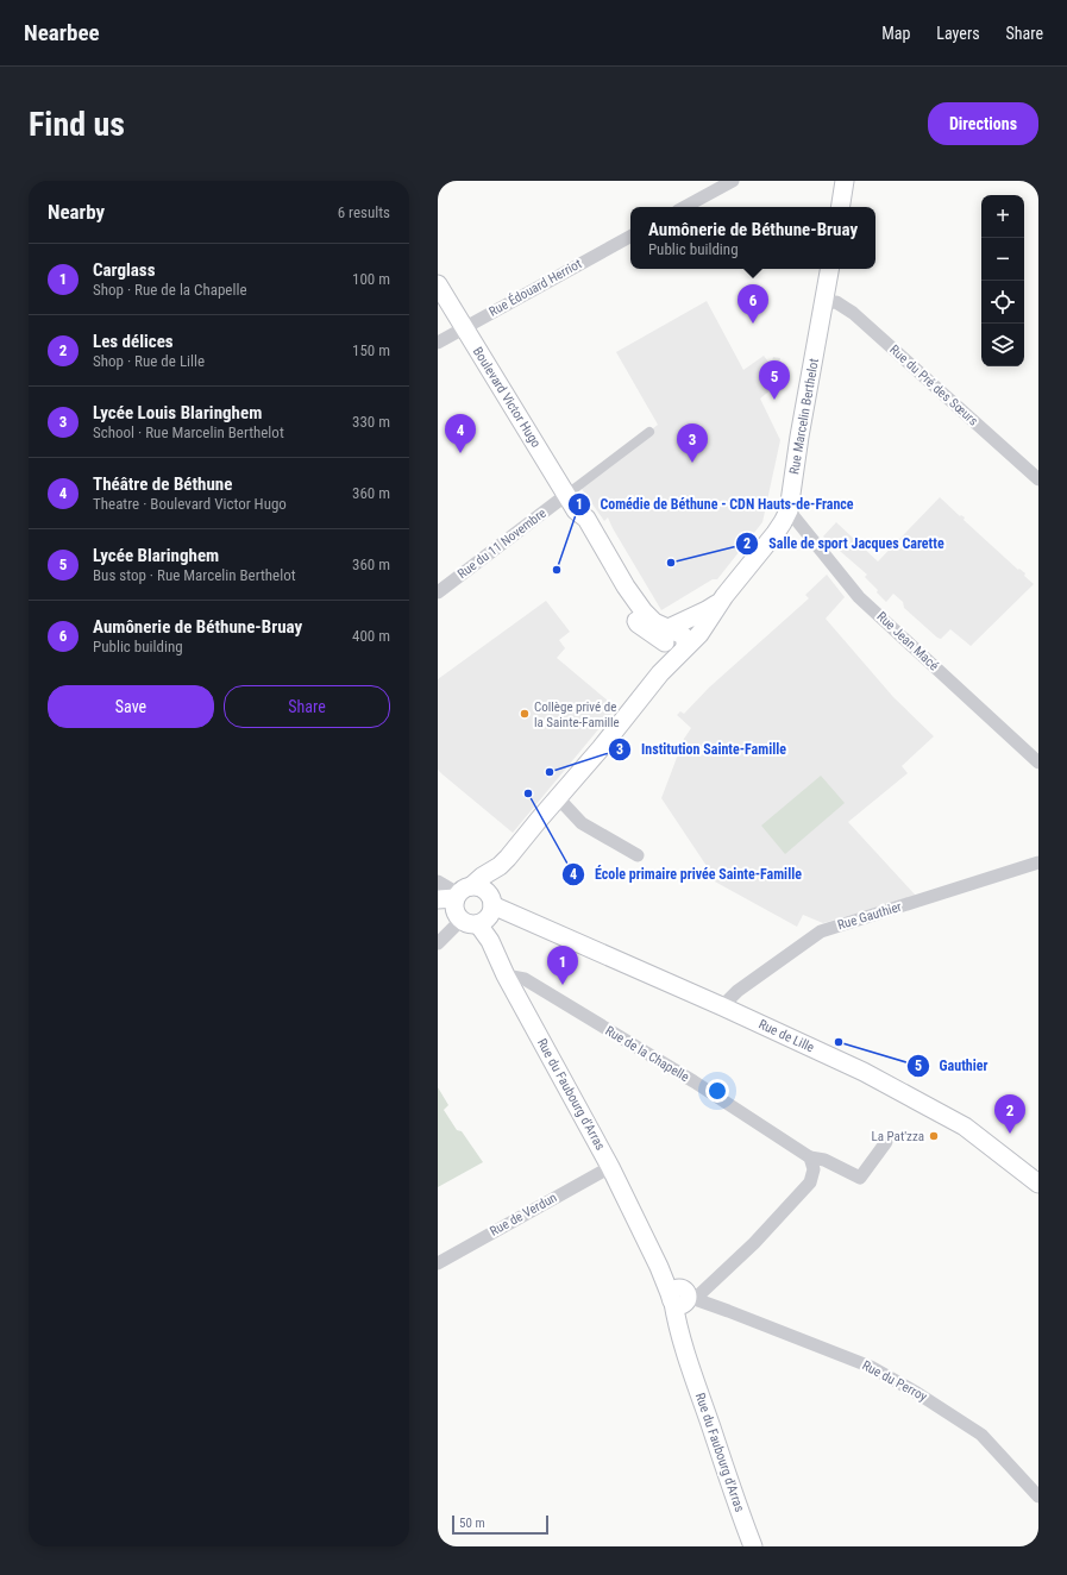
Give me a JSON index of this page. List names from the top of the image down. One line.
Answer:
{"streets":{"main road":["Boulevard Victor Hugo","Rue Marcelin Berthelot","Rue de Lille","Rue du Faubourg d'Arras"],"street":["Rue Édouard Herriot","Rue du Pré des Sœurs","Rue du 11 Novembre","Rue Jean Macé","Rue Gauthier","Rue de la Chapelle","Rue de Verdun","Rue du Perroy"]},"crossings":[["Rue Édouard Herriot","Boulevard Victor Hugo"],["Rue du Pré des Sœurs","Rue Marcelin Berthelot"],["Boulevard Victor Hugo","Rue Marcelin Berthelot"],["Boulevard Victor Hugo","Rue du 11 Novembre"],["Rue Marcelin Berthelot","Rue Jean Macé"],["Rue Marcelin Berthelot","Rue de Lille"],["Rue Gauthier","Rue de Lille"],["Rue de Lille","Rue du Faubourg d'Arras"],["Rue de la Chapelle","Rue du Faubourg d'Arras"],["Rue du Faubourg d'Arras","Rue de Verdun"],["Rue du Faubourg d'Arras","Rue du Perroy"]],"places":["Salle de sport Jacques Carette","Comédie de Béthune - CDN Hauts-de-France","Collège privé de la Sainte-Famille","Institution Sainte-Famille","École primaire privée Sainte-Famille","Gauthier","La Pat'zza"],"scale_bar":"50 m","page":{"header":"Nearbee","nav":["Map","Layers","Share"],"buttons":["Directions",["Save","Share"]],"title":"Find us","heading":["Nearby","6 results"],"map_buttons":["+","−"],"popup":["Aumônerie de Béthune-Bruay","Public building"],"list":[{"mark":"1","name":"Carglass","note":"Shop · Rue de la Chapelle","value":"100 m"},{"mark":"2","name":"Les délices","note":"Shop · Rue de Lille","value":"150 m"},{"mark":"3","name":"Lycée Louis Blaringhem","note":"School · Rue Marcelin Berthelot","value":"330 m"},{"mark":"4","name":"Théâtre de Béthune","note":"Theatre · Boulevard Victor Hugo","value":"360 m"},{"mark":"5","name":"Lycée Blaringhem","note":"Bus stop · Rue Marcelin Berthelot","value":"360 m"},{"mark":"6","name":"Aumônerie de Béthune-Bruay","note":"Public building","value":"400 m"}],"pins":["6","5","4","3","1","2"],"scale":"50 m"}}
